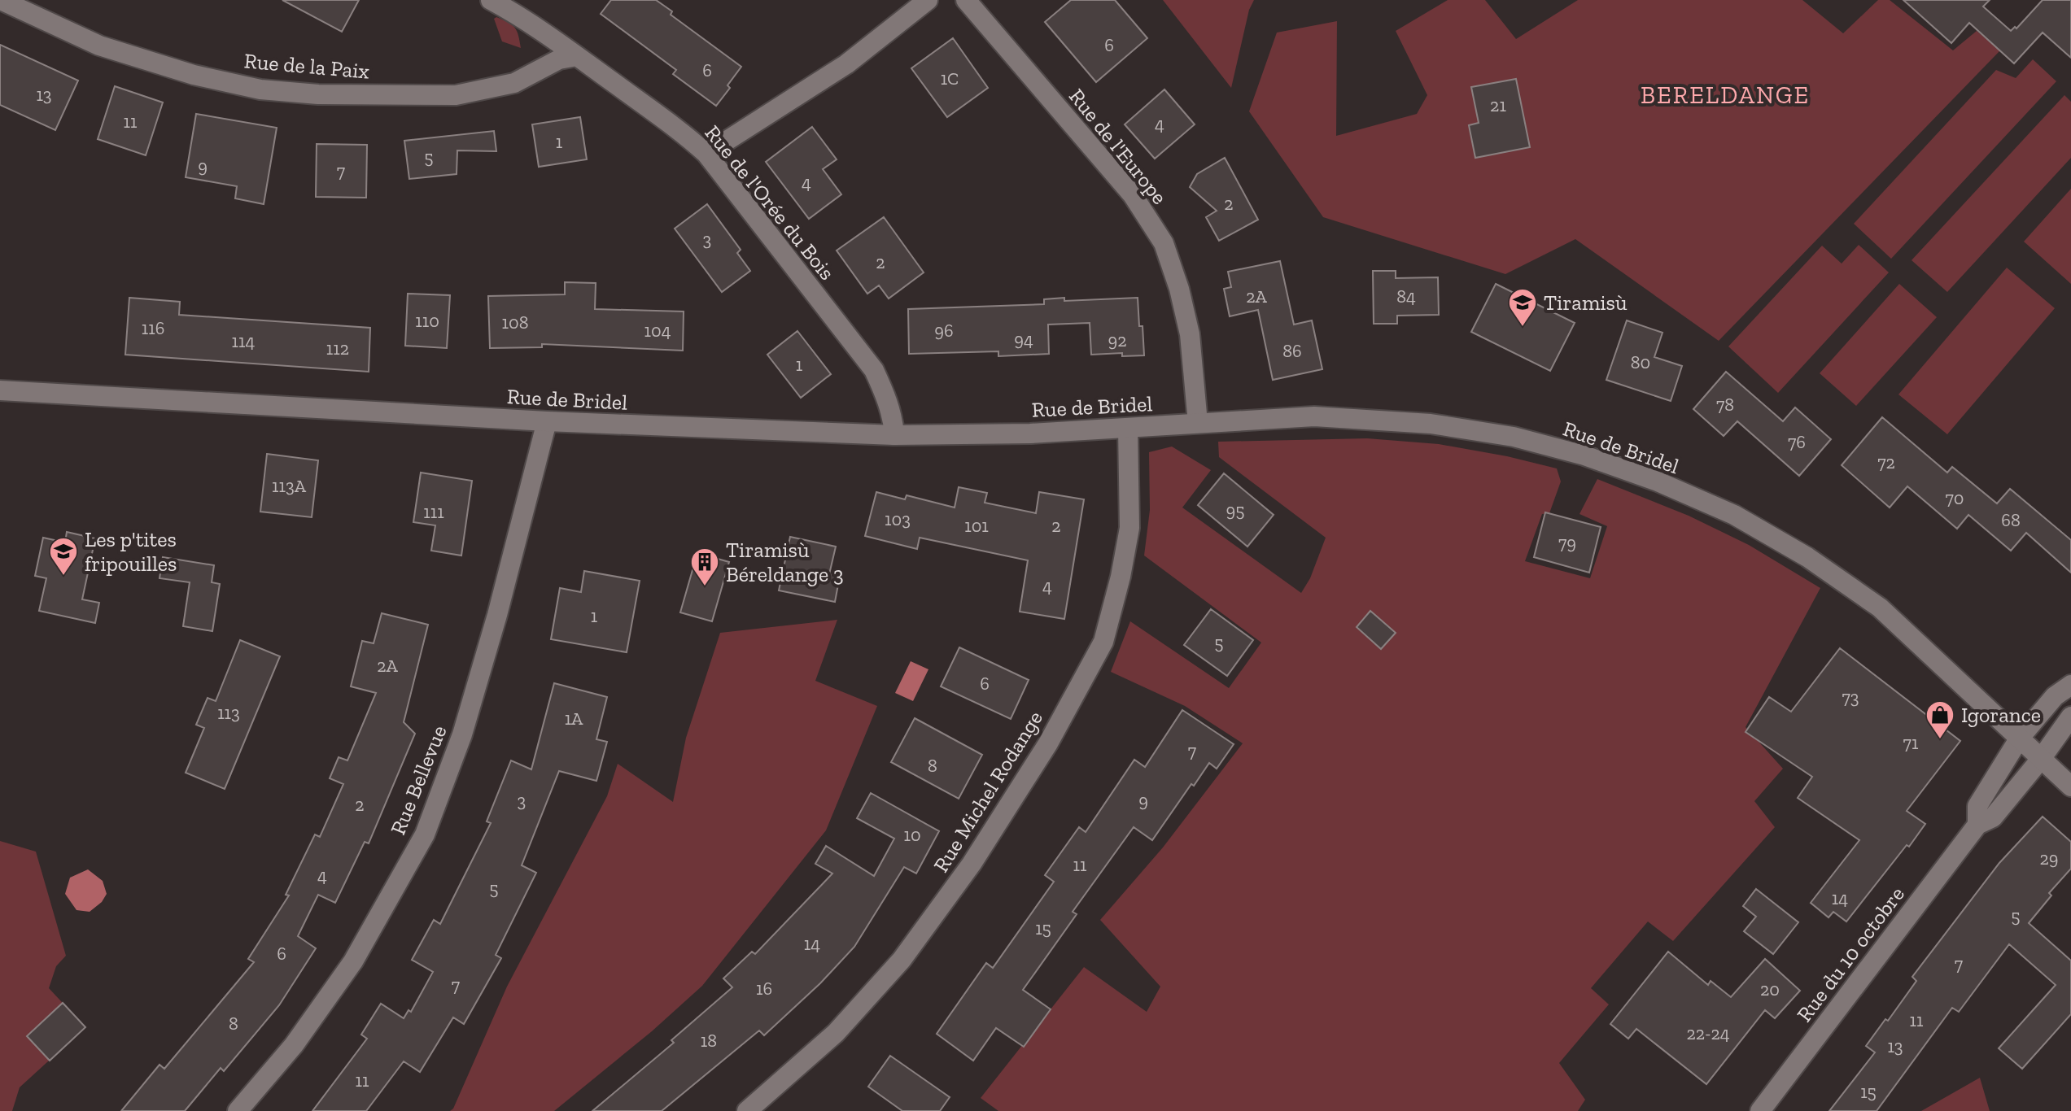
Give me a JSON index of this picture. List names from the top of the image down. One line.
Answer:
{"streets":{"street":["Rue de la Paix","Rue de l'Europe","Rue de l'Orée du Bois","Rue de Bridel","Rue Bellevue","Rue Michel Rodange","Rue du 10 octobre"]},"crossings":[["Rue de la Paix","Rue de l'Orée du Bois"],["Rue de l'Europe","Rue de Bridel"],["Rue de l'Orée du Bois","Rue de Bridel"],["Rue de Bridel","Rue Bellevue"],["Rue de Bridel","Rue Michel Rodange"],["Rue de Bridel","Rue du 10 octobre"]],"districts":["BERELDANGE"],"places":{"school or university":["Tiramisù","Les p'tites fripouilles"],"building":["Tiramisù Béreldange 3"],"shop":["Igorance"]},"house_numbers":["6","6","1C","13","21","11","4","1","5","9","7","4","2","3","2","2A","84","110","108","116","104","96","94","92","114","112","86","80","1","78","76","72","113A","70","95","111","103","68","101","2","79","4","1","5","2A","6","73","113","1A","71","7","8","3","9","2","10","29","11","4","5","14","5","15","14","6","7","7","16","20","11","8","22-24","18","13","11","15"]}
